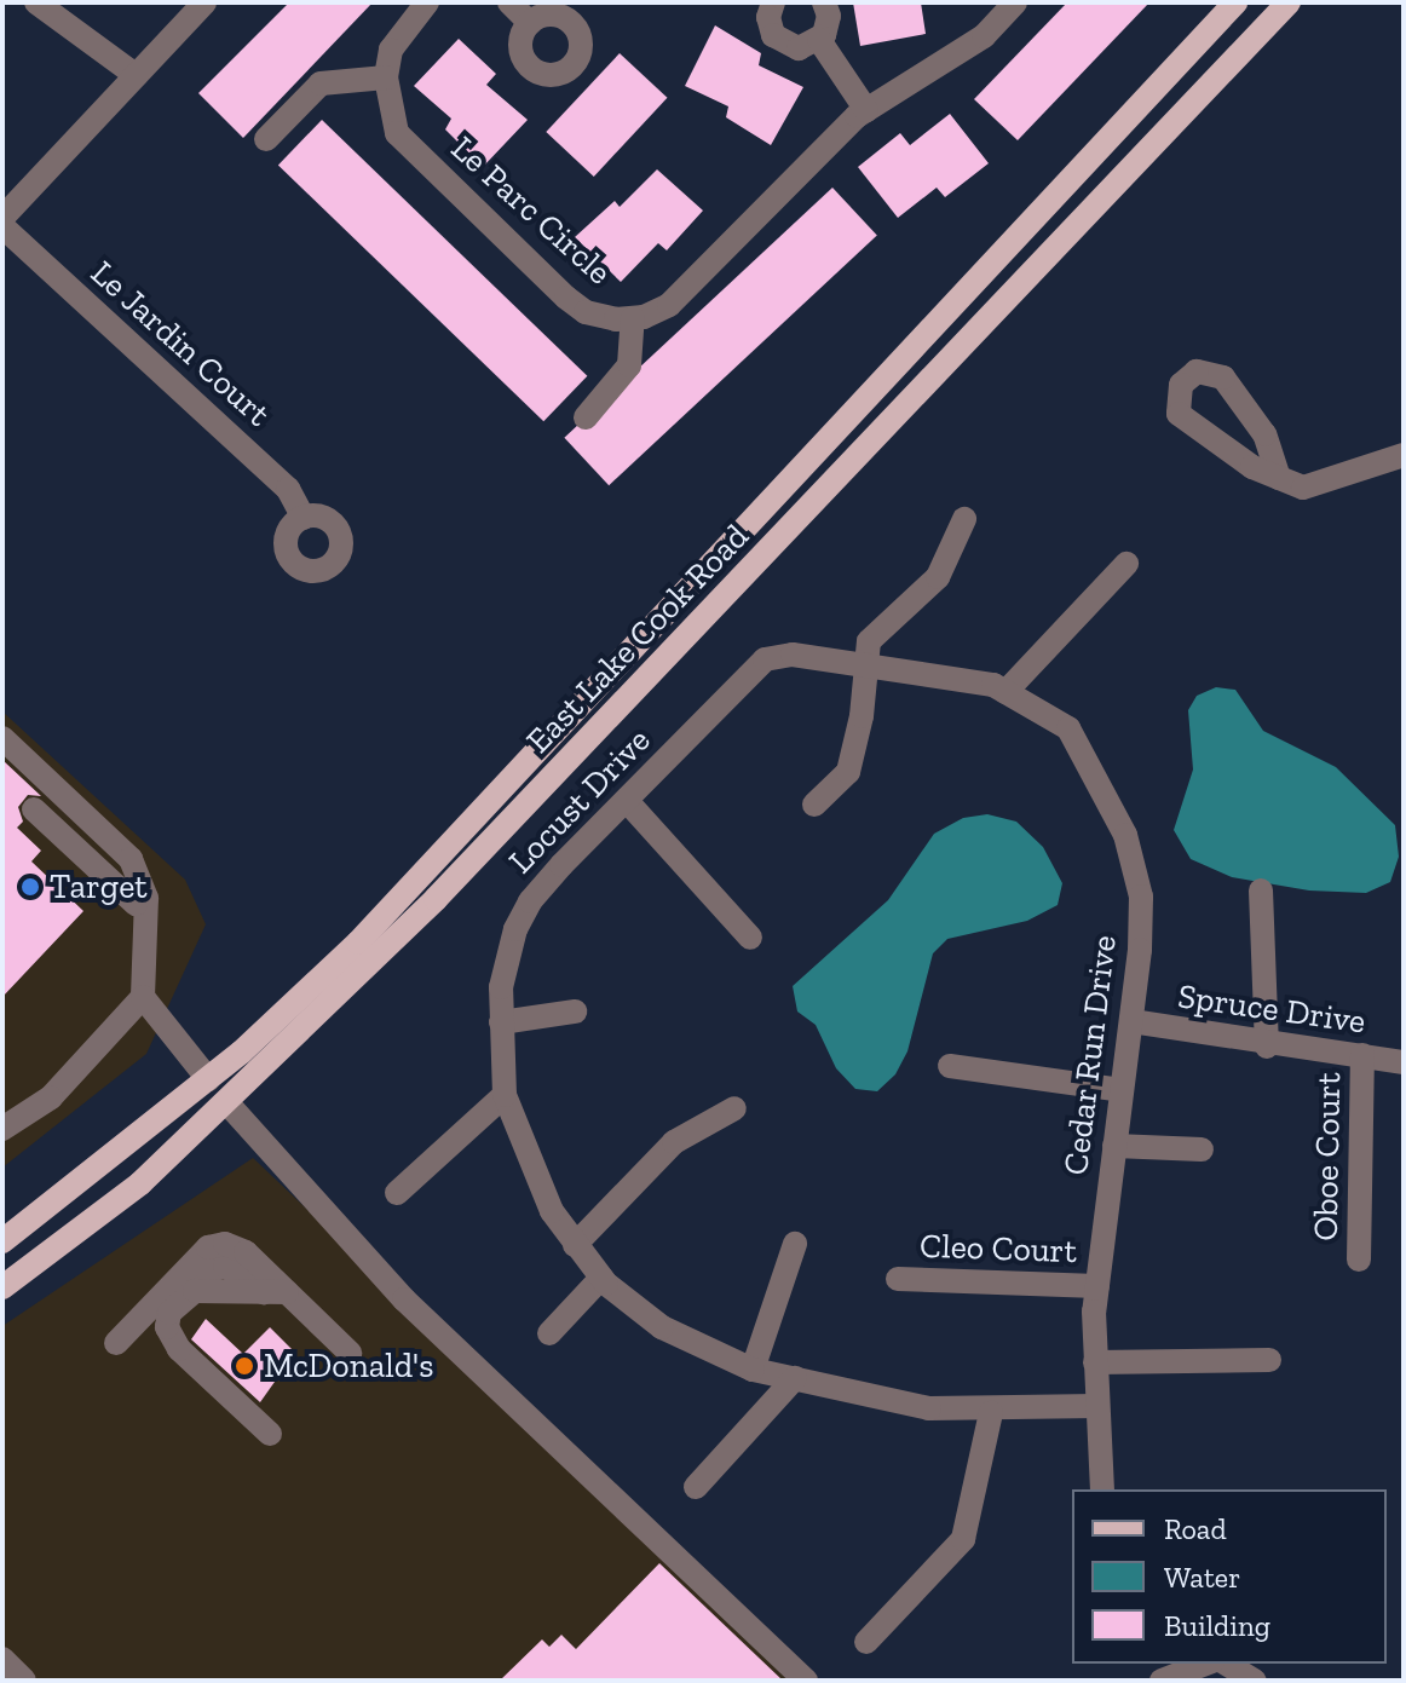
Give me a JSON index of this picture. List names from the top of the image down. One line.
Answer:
{"streets":{"main road":["East Lake Cook Road"],"street":["Le Parc Circle","Le Jardin Court","Locust Drive","Spruce Drive","Cedar Run Drive","Oboe Court","Cleo Court"]},"crossings":[["Locust Drive","Cedar Run Drive"],["Spruce Drive","Cedar Run Drive"],["Spruce Drive","Oboe Court"],["Cedar Run Drive","Cleo Court"]],"places":["Target","McDonald's"],"legend":["Road","Water","Building"]}
